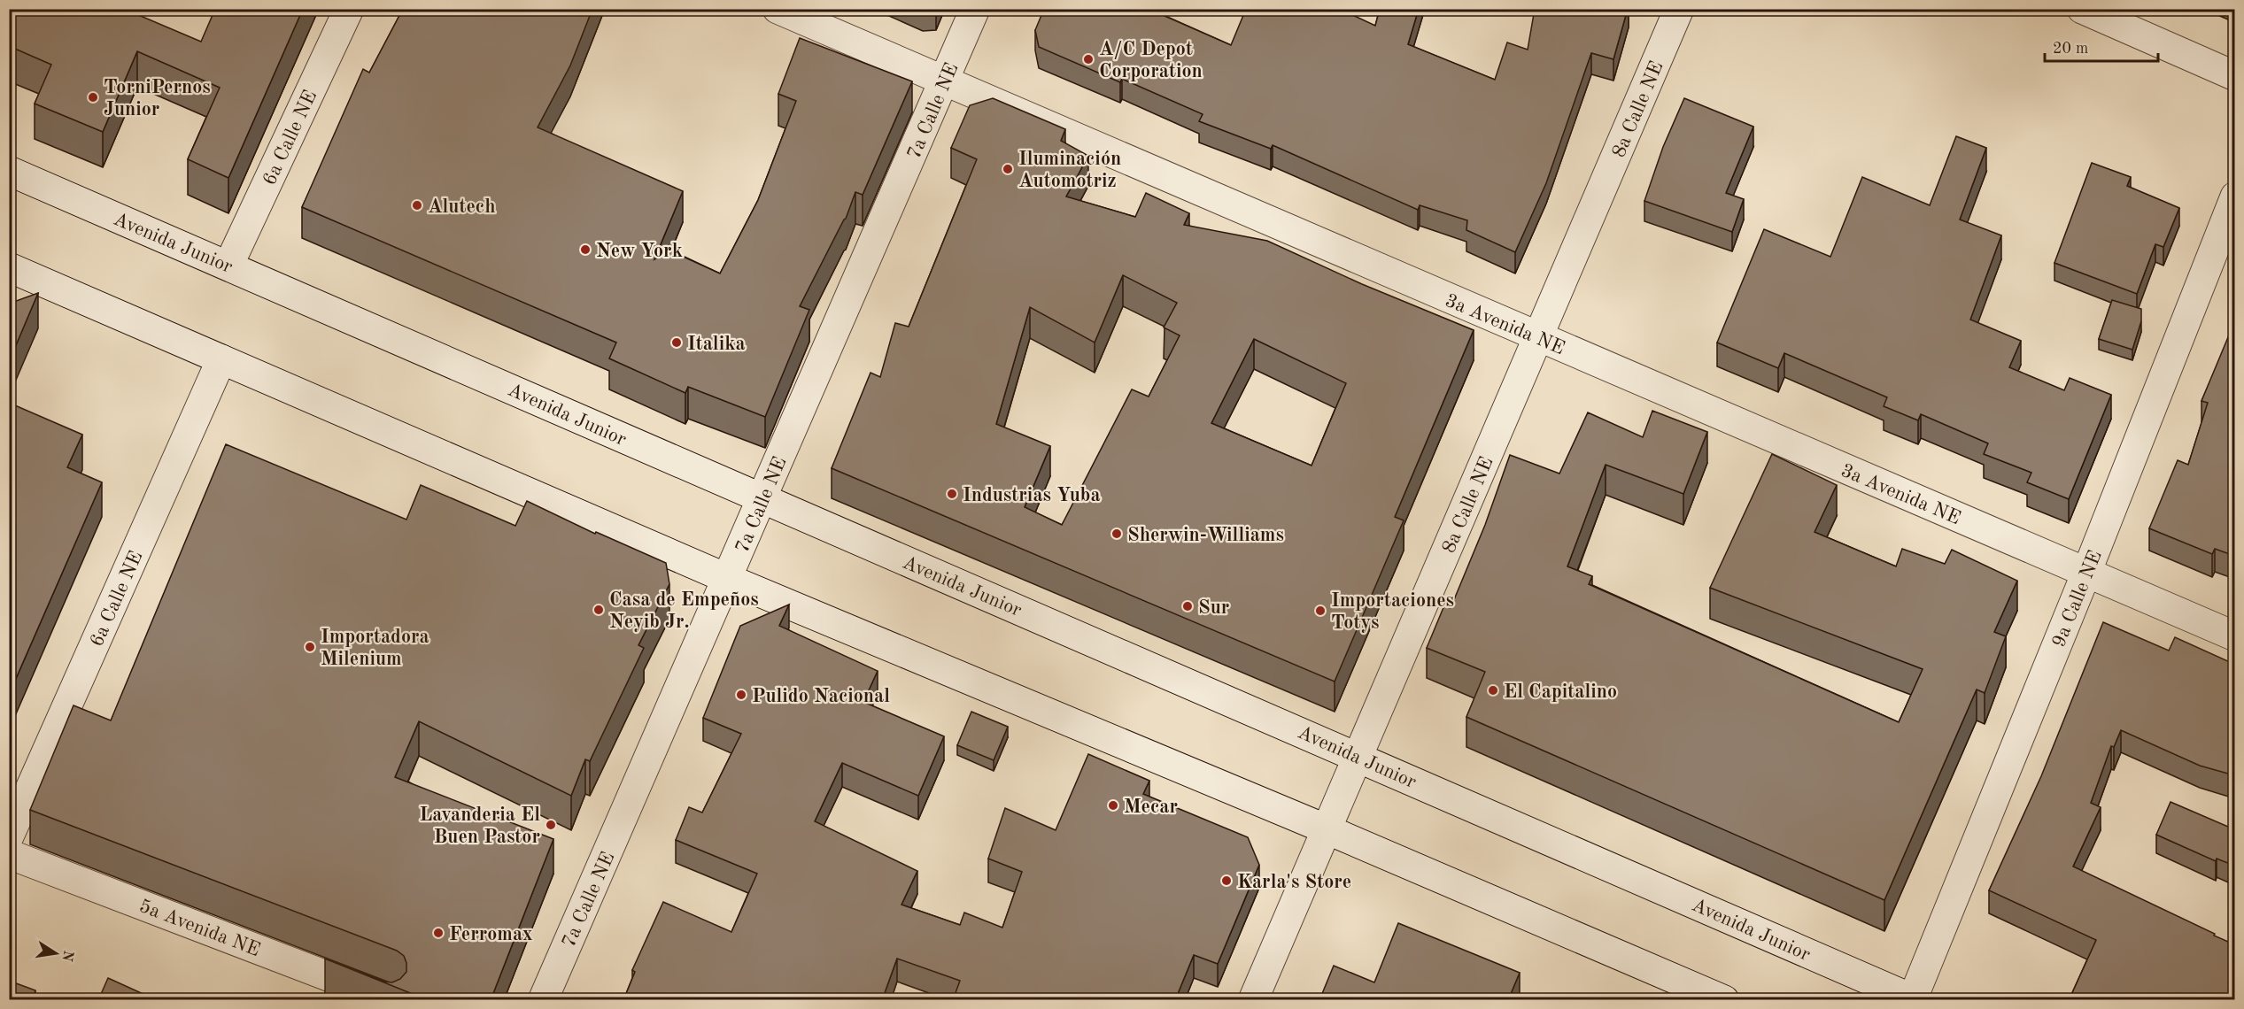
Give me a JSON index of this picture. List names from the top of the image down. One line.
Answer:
{"streets":{"street":["8a Calle NE","7a Calle NE","6a Calle NE","Avenida Junior","3a Avenida NE","9a Calle NE","5a Avenida NE"]},"crossings":[["8a Calle NE","Avenida Junior"],["8a Calle NE","3a Avenida NE"],["7a Calle NE","Avenida Junior"],["7a Calle NE","3a Avenida NE"],["6a Calle NE","Avenida Junior"],["Avenida Junior","9a Calle NE"],["3a Avenida NE","9a Calle NE"]],"places":["A/C Depot Corporation","TorniPernos Junior","Iluminación Automotriz","Alutech","New York","Italika","Industrias Yuba","Sherwin-Williams","Sur","Casa de Empeños Neyib Jr.","Importaciones Totys","Importadora Milenium","El Capitalino","Pulido Nacional","Mecar","Lavanderia El Buen Pastor","Karla's Store","Ferromax"],"scale_bar":"20 m","north":"right"}
